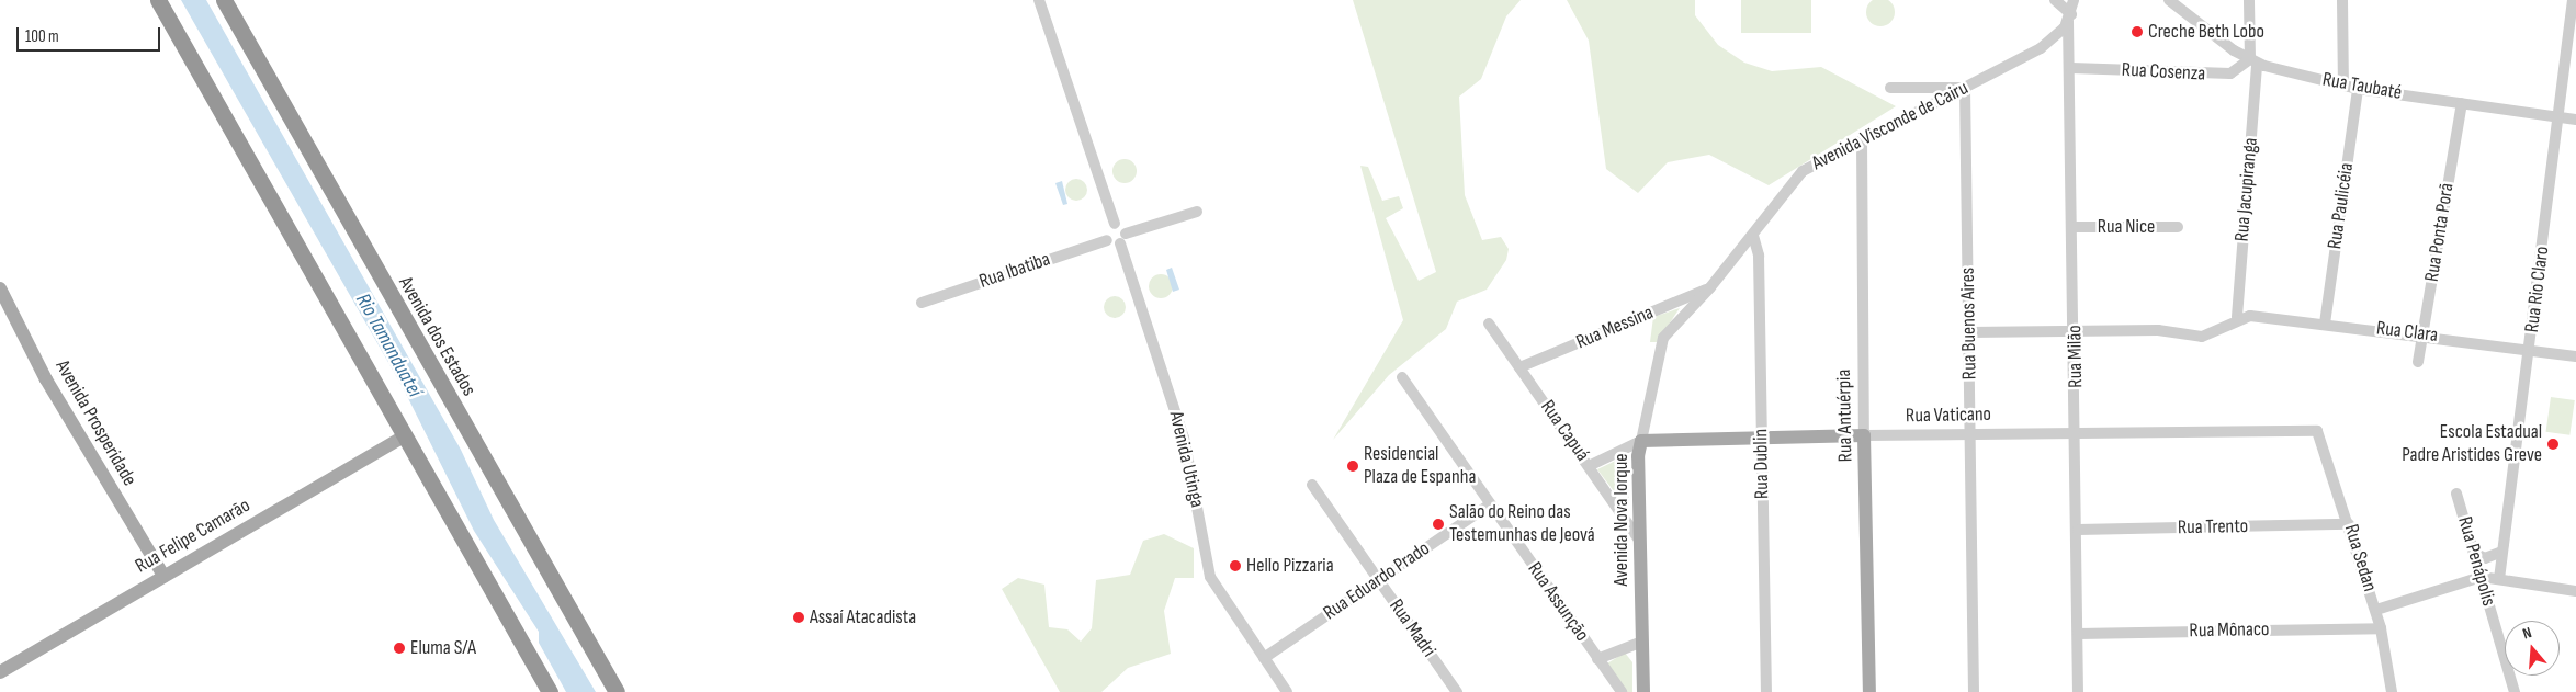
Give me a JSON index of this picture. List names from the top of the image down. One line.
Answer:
{"streets":{"highway":["Avenida dos Estados"],"main road":["Rua Antuérpia","Rua Vaticano","Avenida Prosperidade","Avenida Nova Iorque","Rua Felipe Camarão"],"street":["Rua Cosenza","Rua Taubaté","Avenida Visconde de Cairu","Rua Jacupiranga","Rua Paulicéia","Rua Nice","Rua Ponta Porã","Rua Ibatiba","Rua Rio Claro","Rua Buenos Aires","Rua Messina","Rua Clara","Rua Milão","Rua Capuá","Avenida Utinga","Rua Dublin","Rua Trento","Rua Sedan","Rua Penápolis","Rua Eduardo Prado","Rua Assunção","Rua Madri","Rua Mônaco"]},"crossings":[["Rua Cosenza","Rua Taubaté"],["Rua Cosenza","Rua Jacupiranga"],["Rua Cosenza","Rua Milão"],["Rua Taubaté","Rua Jacupiranga"],["Rua Taubaté","Rua Paulicéia"],["Rua Taubaté","Rua Ponta Porã"],["Rua Taubaté","Rua Rio Claro"],["Avenida Visconde de Cairu","Rua Buenos Aires"],["Avenida Visconde de Cairu","Rua Messina"],["Avenida Visconde de Cairu","Rua Milão"],["Avenida Visconde de Cairu","Rua Antuérpia"],["Avenida Visconde de Cairu","Rua Dublin"],["Avenida Visconde de Cairu","Avenida Nova Iorque"],["Rua Jacupiranga","Rua Clara"],["Rua Paulicéia","Rua Clara"],["Rua Nice","Rua Milão"],["Rua Ponta Porã","Rua Clara"],["Rua Rio Claro","Rua Clara"],["Rua Buenos Aires","Rua Vaticano"],["Rua Messina","Rua Capuá"],["Rua Milão","Rua Vaticano"],["Rua Milão","Rua Trento"],["Rua Milão","Rua Mônaco"],["Rua Antuérpia","Rua Vaticano"],["Rua Vaticano","Rua Capuá"],["Rua Vaticano","Rua Dublin"],["Rua Vaticano","Avenida Nova Iorque"],["Rua Vaticano","Rua Sedan"],["Avenida Prosperidade","Rua Felipe Camarão"],["Rua Capuá","Avenida Nova Iorque"],["Avenida Utinga","Rua Eduardo Prado"],["Rua Trento","Rua Sedan"],["Rua Sedan","Rua Mônaco"],["Rua Eduardo Prado","Rua Assunção"],["Rua Eduardo Prado","Rua Madri"]],"water":["Rio Tamanduateí"],"places":["Creche Beth Lobo","Escola Estadual Padre Aristides Greve","Residencial Plaza de Espanha","Salão do Reino das Testemunhas de Jeová","Hello Pizzaria","Assaí Atacadista","Eluma S/A"],"scale_bar":"100 m","north":"top"}
